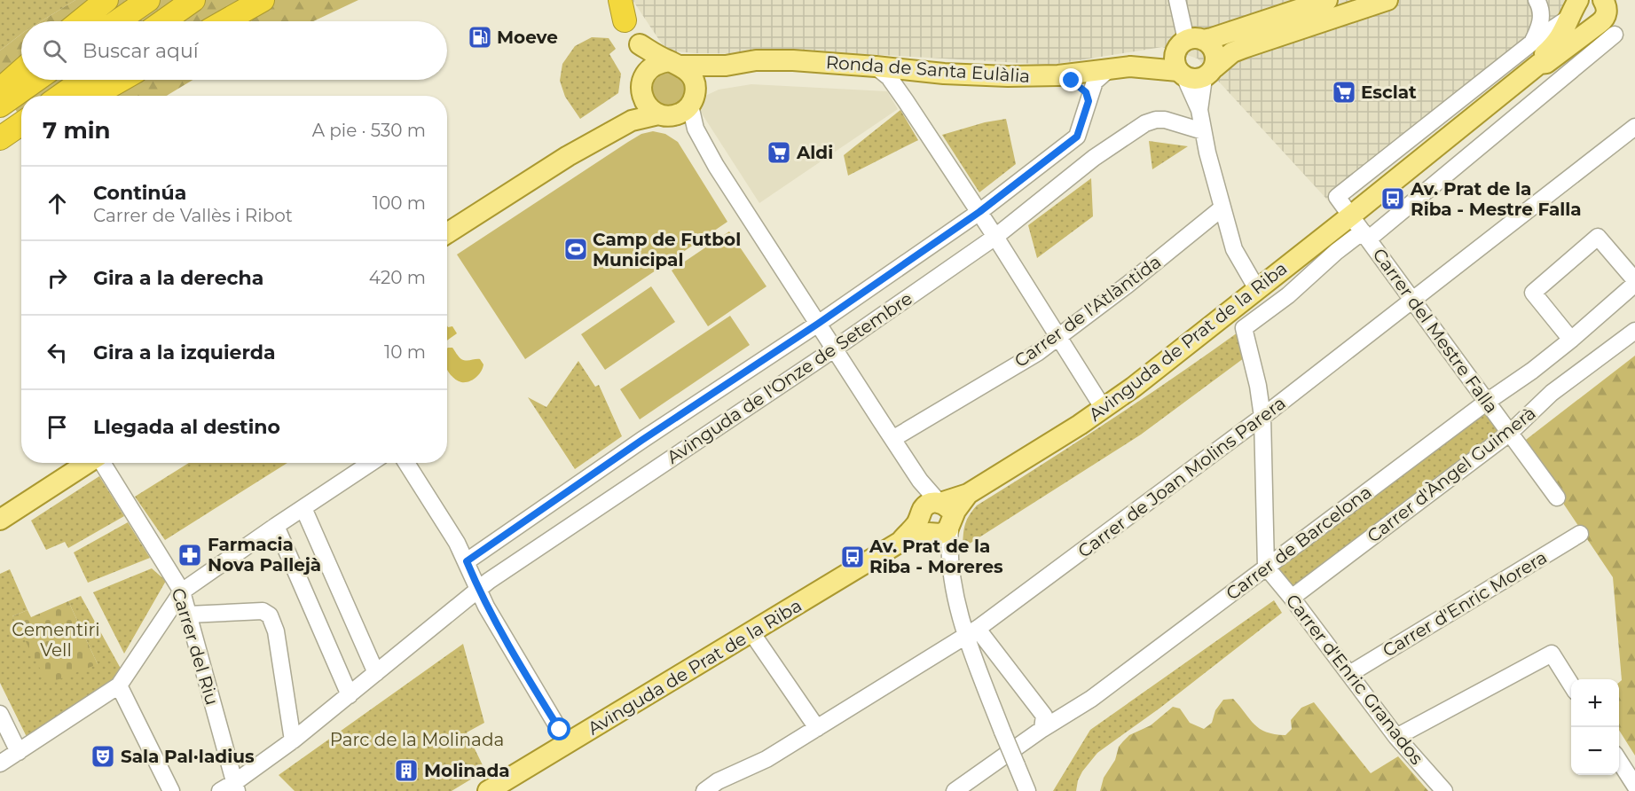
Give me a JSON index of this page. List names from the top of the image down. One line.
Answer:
{"streets":{"main road":["Ronda de Santa Eulàlia","Avinguda de Prat de la Riba"],"street":["Carrer de l'Atlàntida","Carrer del Mestre Falla","Avinguda de l'Onze de Setembre","Carrer d'Àngel Guimerà","Carrer de Joan Molins Parera","Carrer de Barcelona","Carrer d'Enric Morera","Carrer del Riu","Carrer d'Enric Granados"]},"crossings":[["Carrer del Mestre Falla","Avinguda de Prat de la Riba"],["Carrer del Mestre Falla","Carrer d'Àngel Guimerà"],["Carrer del Mestre Falla","Carrer de Joan Molins Parera"],["Carrer del Mestre Falla","Carrer de Barcelona"],["Avinguda de l'Onze de Setembre","Carrer del Riu"],["Carrer d'Àngel Guimerà","Carrer d'Enric Granados"],["Carrer de Barcelona","Carrer d'Enric Granados"],["Carrer d'Enric Morera","Carrer d'Enric Granados"]],"parks":["Cementiri Vell","Parc de la Molinada"],"places":{"fuel station":["Moeve"],"supermarket":["Esclat","Aldi"],"bus stop":["Av. Prat de la Riba - Mestre Falla","Av. Prat de la Riba - Moreres"],"sports":["Camp de Futbol Municipal"],"pharmacy":["Farmacia Nova Pallejà"],"theatre":["Sala Pal·ladius"],"building":["Molinada"]},"page":{"search":"Buscar aquí","heading":["7 min","A pie · 530 m"],"list":[["Continúa","Carrer de Vallès i Ribot","100 m"],["Gira a la derecha","420 m"],["Gira a la izquierda","10 m"],"Llegada al destino"],"map_buttons":["+","−"]}}
